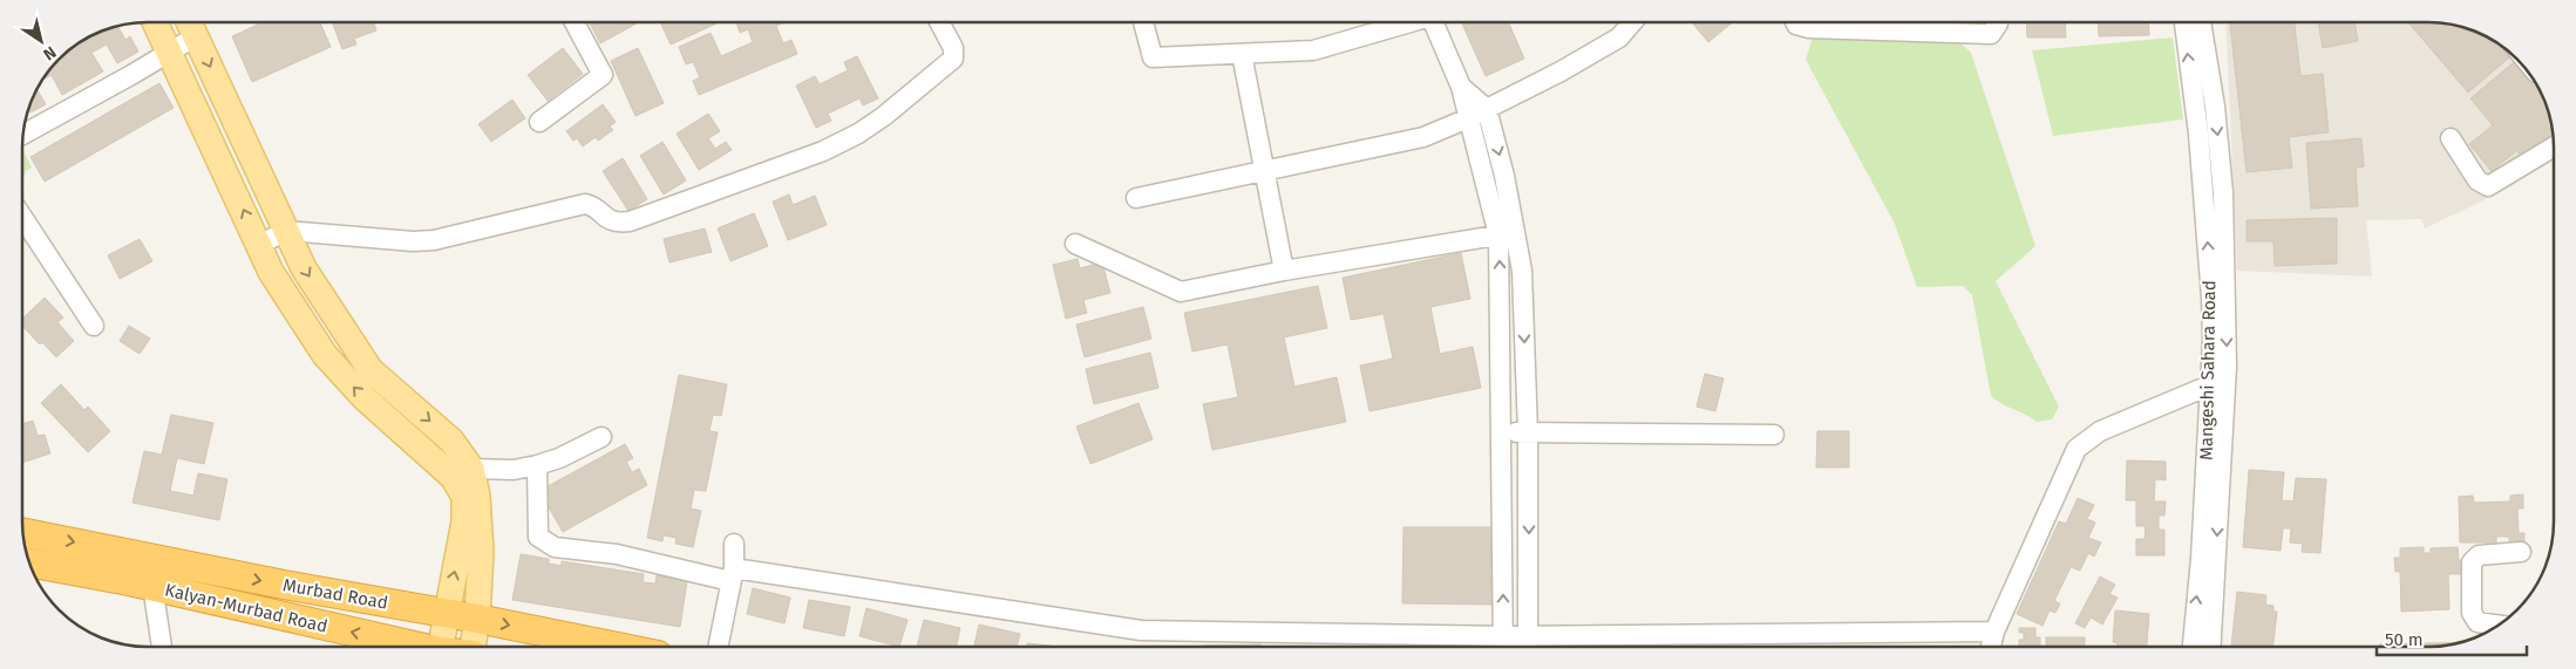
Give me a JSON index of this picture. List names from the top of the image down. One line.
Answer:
{"streets":{"highway":["Murbad Road","Kalyan-Murbad Road"],"street":["Mangeshi Sahara Road"]},"one_way":["Murbad Road","Kalyan-Murbad Road"],"scale_bar":"50 m","north":"bottom right"}
